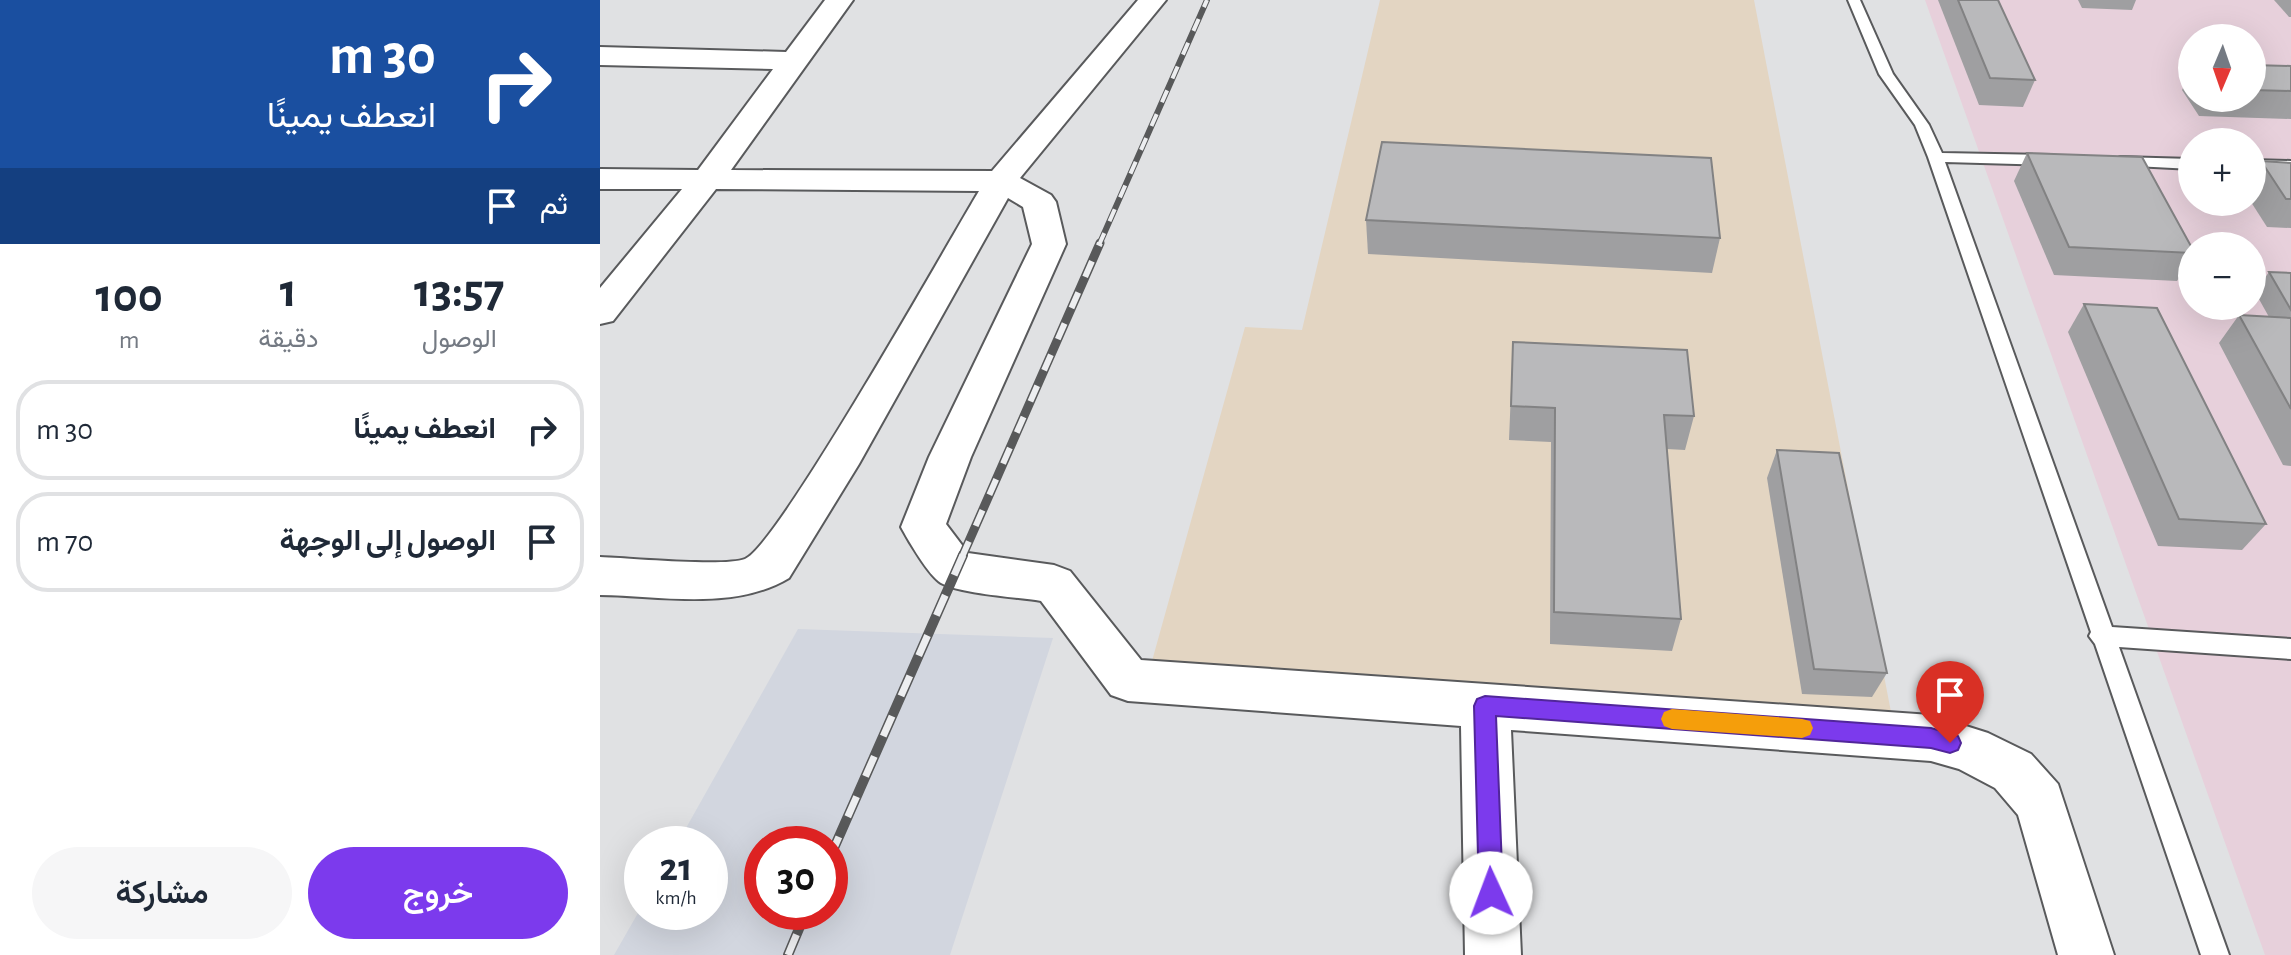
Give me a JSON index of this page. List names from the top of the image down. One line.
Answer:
{"north":"bottom","page":{"turn":["30 m","انعطف يمينًا"],"map_buttons":["+","−"],"then":"ثم","eta":["13:57","الوصول","1","دقيقة","100","m"],"list":[{"name":"انعطف يمينًا","value":"30 m"},{"name":"الوصول إلى الوجهة","value":"70 m"}],"speed":"21 km/h","limit":"30","buttons":["خروج","مشاركة"]}}
